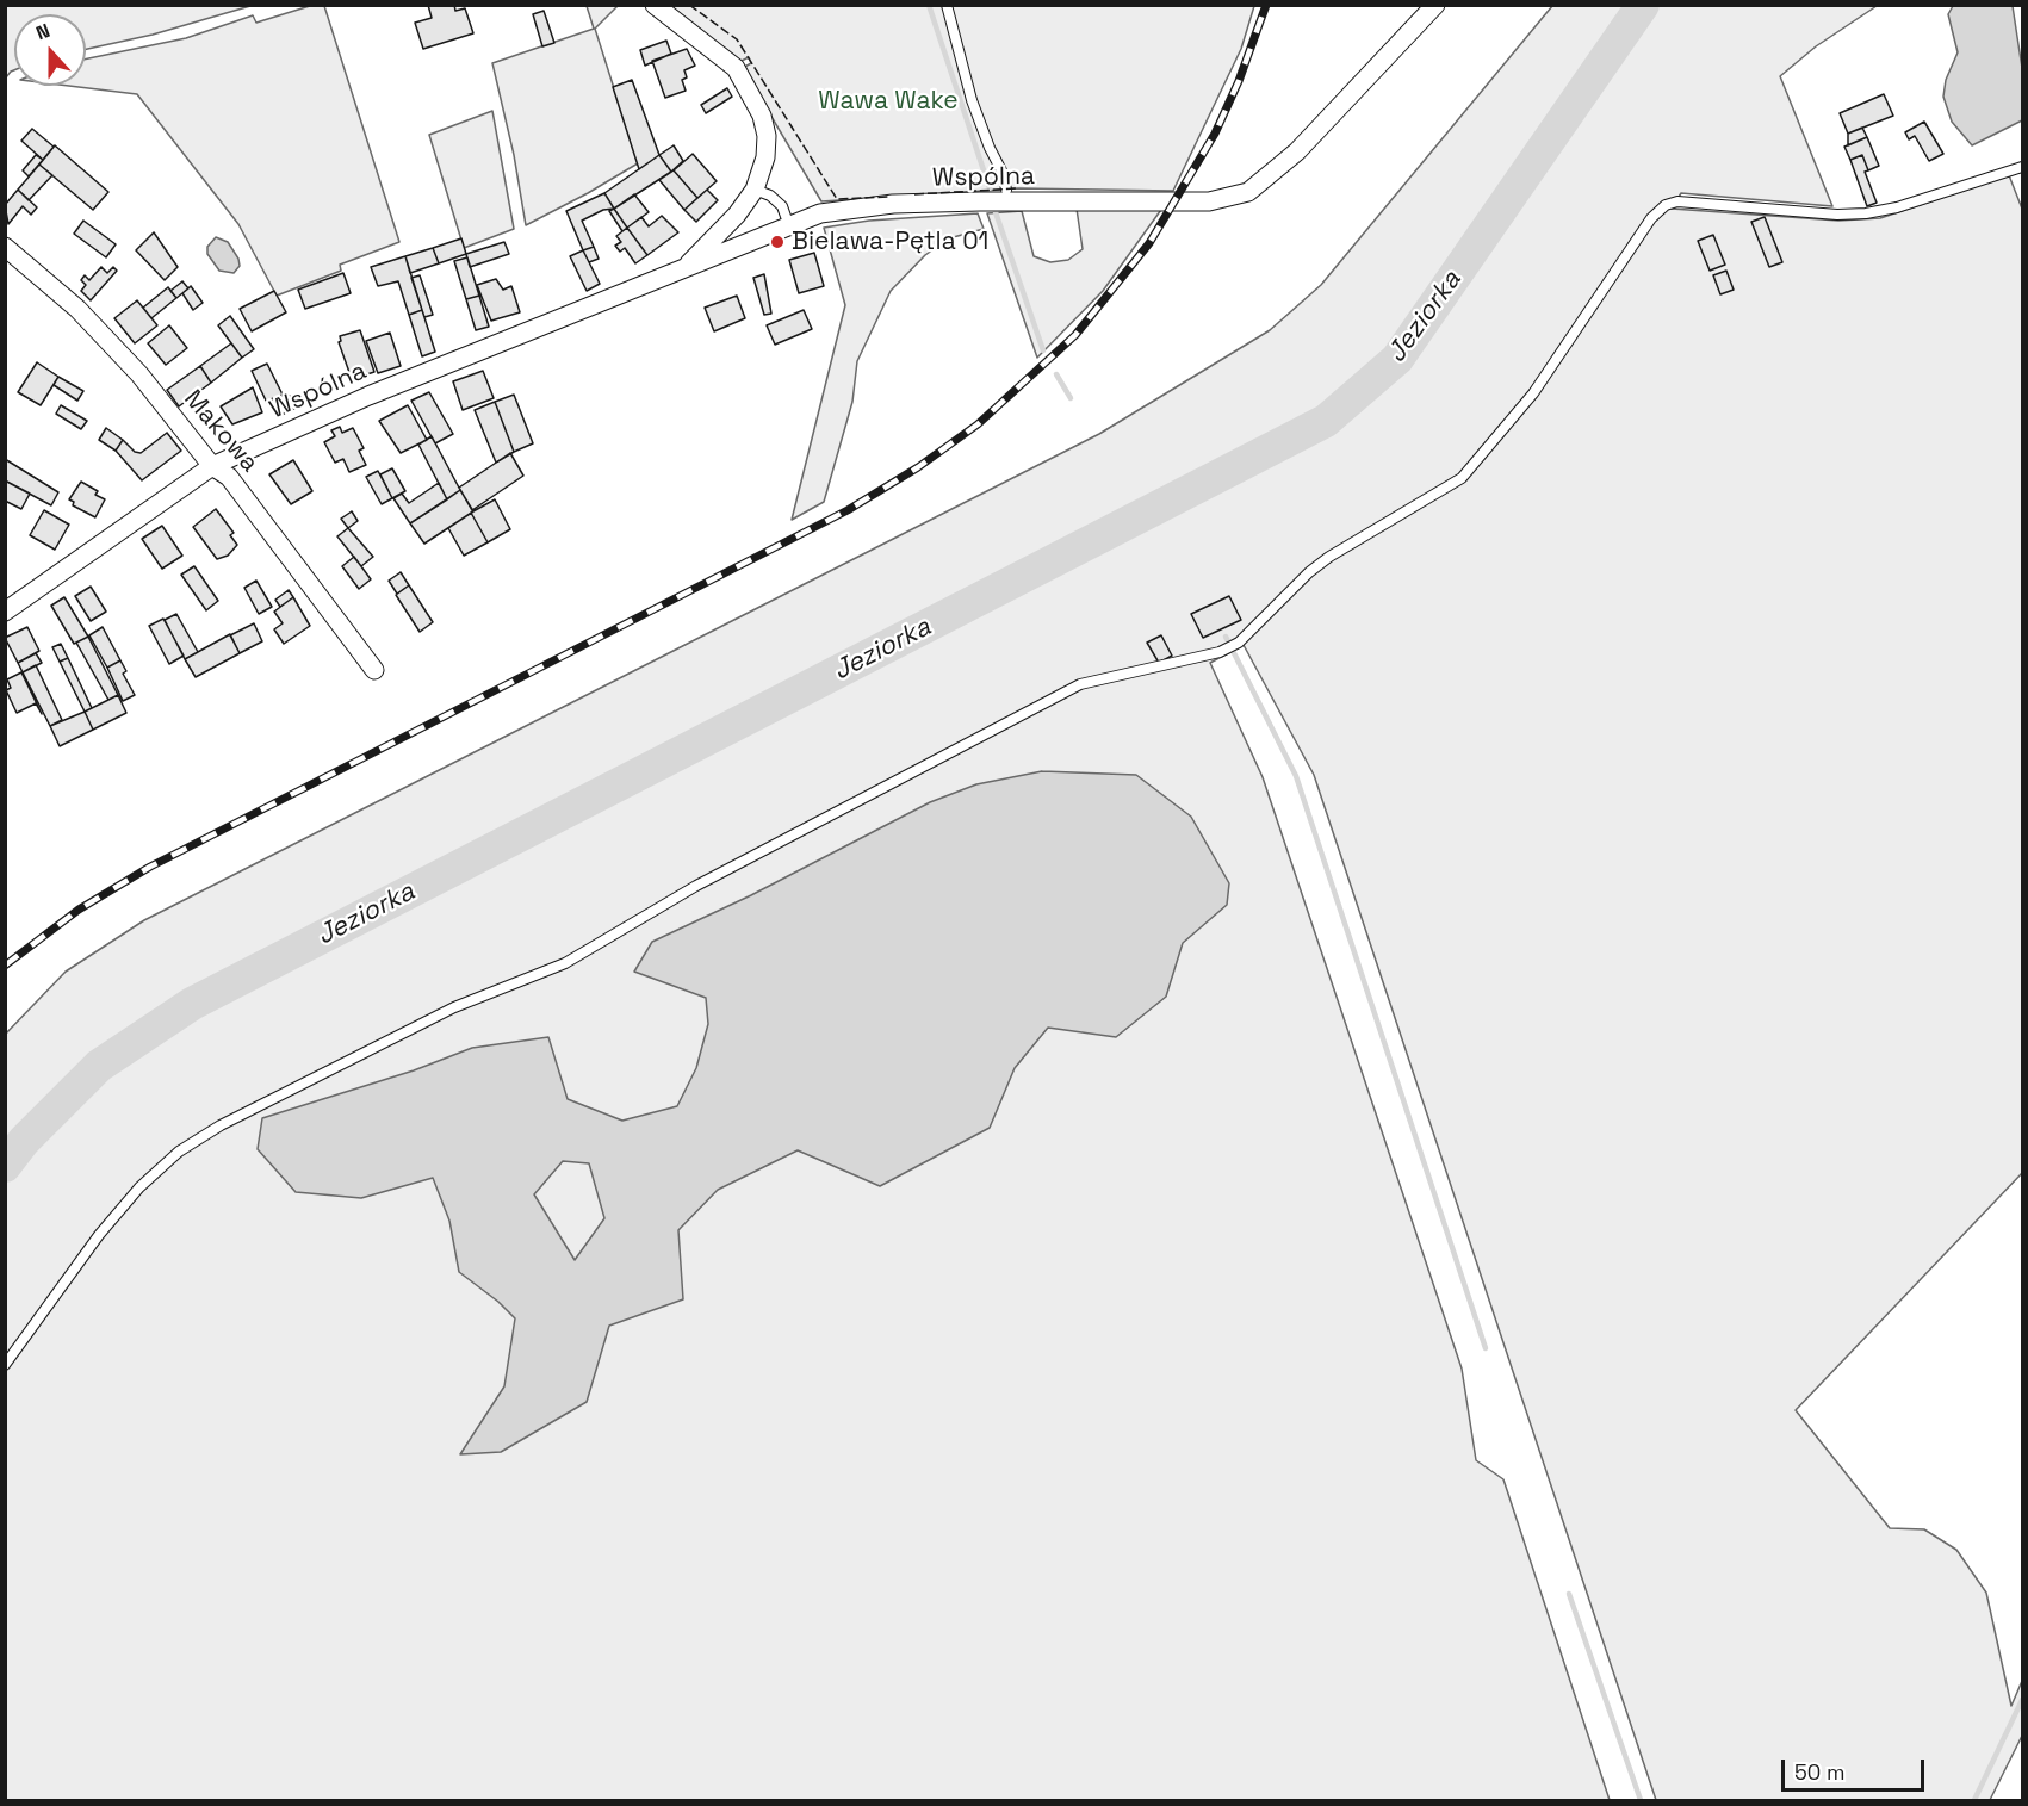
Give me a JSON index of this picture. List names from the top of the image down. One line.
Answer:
{"streets":{"street":["Wspólna","Makowa"]},"crossings":[["Wspólna","Makowa"]],"water":["Jeziorka"],"parks":["Wawa Wake"],"places":["Bielawa-Pętla 01"],"scale_bar":"50 m","north":"top"}
